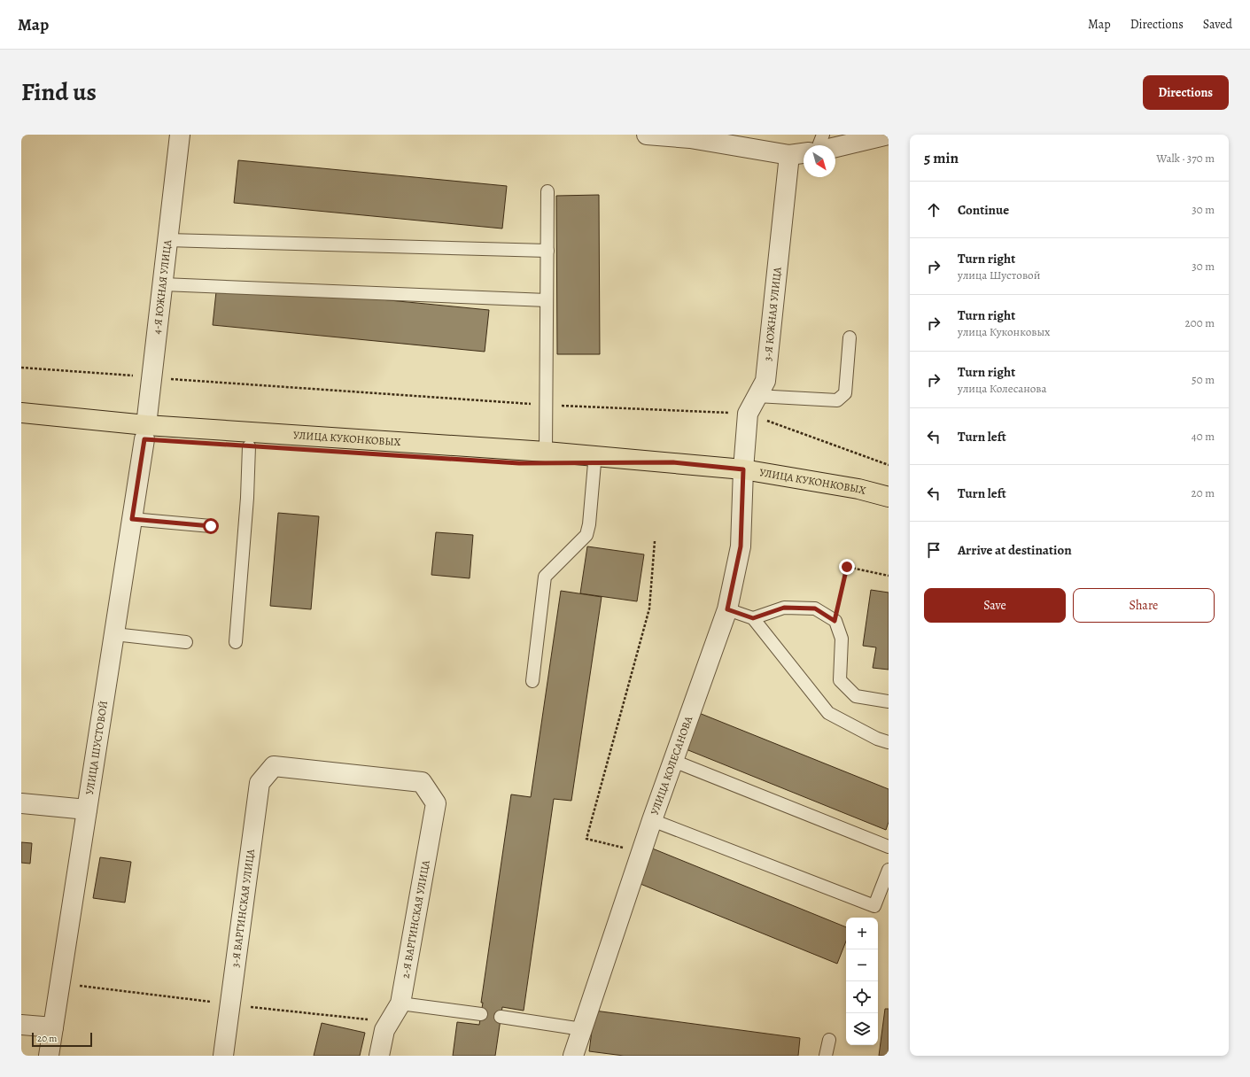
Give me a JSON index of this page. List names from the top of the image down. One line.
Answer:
{"streets":{"main road":["УЛИЦА КУКОНКОВЫХ"],"street":["4-Я ЮЖНАЯ УЛИЦА","3-Я ЮЖНАЯ УЛИЦА","УЛИЦА ШУСТОВОЙ","УЛИЦА КОЛЕСАНОВА","3-Я ВАРГИНСКАЯ УЛИЦА","2-Я ВАРГИНСКАЯ УЛИЦА"]},"crossings":[["4-Я ЮЖНАЯ УЛИЦА","УЛИЦА КУКОНКОВЫХ"],["4-Я ЮЖНАЯ УЛИЦА","УЛИЦА ШУСТОВОЙ"],["3-Я ЮЖНАЯ УЛИЦА","УЛИЦА КУКОНКОВЫХ"],["3-Я ЮЖНАЯ УЛИЦА","УЛИЦА КОЛЕСАНОВА"],["УЛИЦА КУКОНКОВЫХ","УЛИЦА ШУСТОВОЙ"],["УЛИЦА КУКОНКОВЫХ","УЛИЦА КОЛЕСАНОВА"],["3-Я ВАРГИНСКАЯ УЛИЦА","2-Я ВАРГИНСКАЯ УЛИЦА"]],"scale_bar":"20 m","north":"bottom right","page":{"header":"Map","nav":["Map","Directions","Saved"],"title":"Find us","buttons":["Directions",["Save","Share"]],"heading":["5 min","Walk · 370 m"],"list":[["Continue","30 m"],["Turn right","улица Шустовой","30 m"],["Turn right","улица Куконковых","200 m"],["Turn right","улица Колесанова","50 m"],["Turn left","40 m"],["Turn left","20 m"],"Arrive at destination"],"map_buttons":["+","−"],"scale":"20 m"}}
